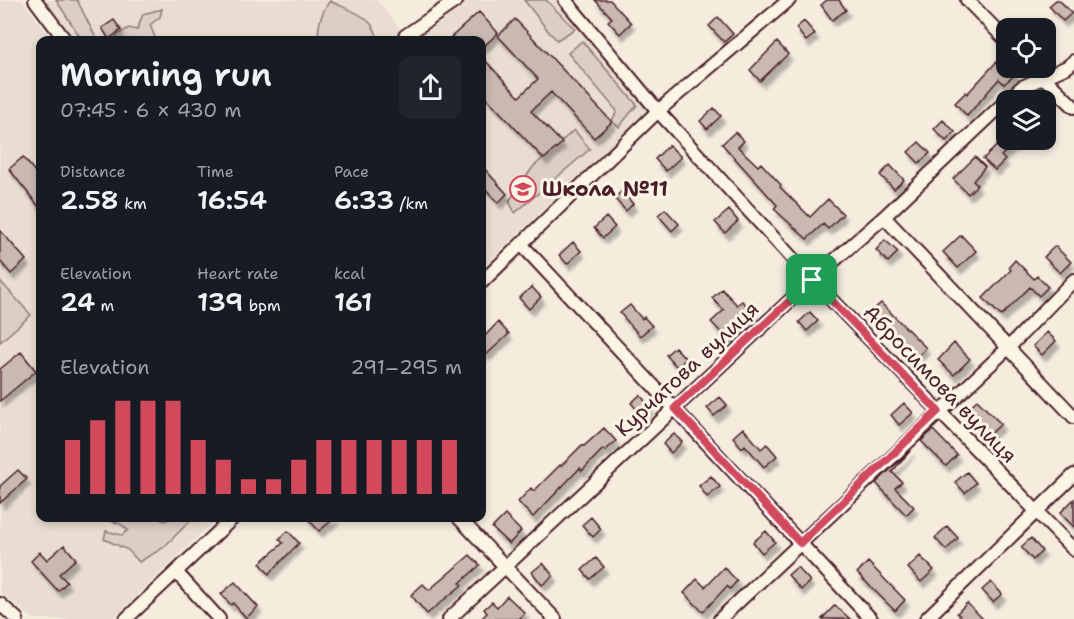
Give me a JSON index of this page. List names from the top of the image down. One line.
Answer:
{"streets":{"street":["Курчатова вулиця","Абросимова вулиця"]},"crossings":[["Курчатова вулиця","Абросимова вулиця"]],"places":{"school or university":["Школа №11"]},"page":{"heading":["Morning run","07:45 · 6 × 430 m"],"stats":[["Distance","2.58 km"],["Time","16:54"],["Pace","6:33 /km"],["Elevation","24 m"],["Heart rate","139 bpm"],["kcal","161"]],"chart":["Elevation","291–295 m"]}}
